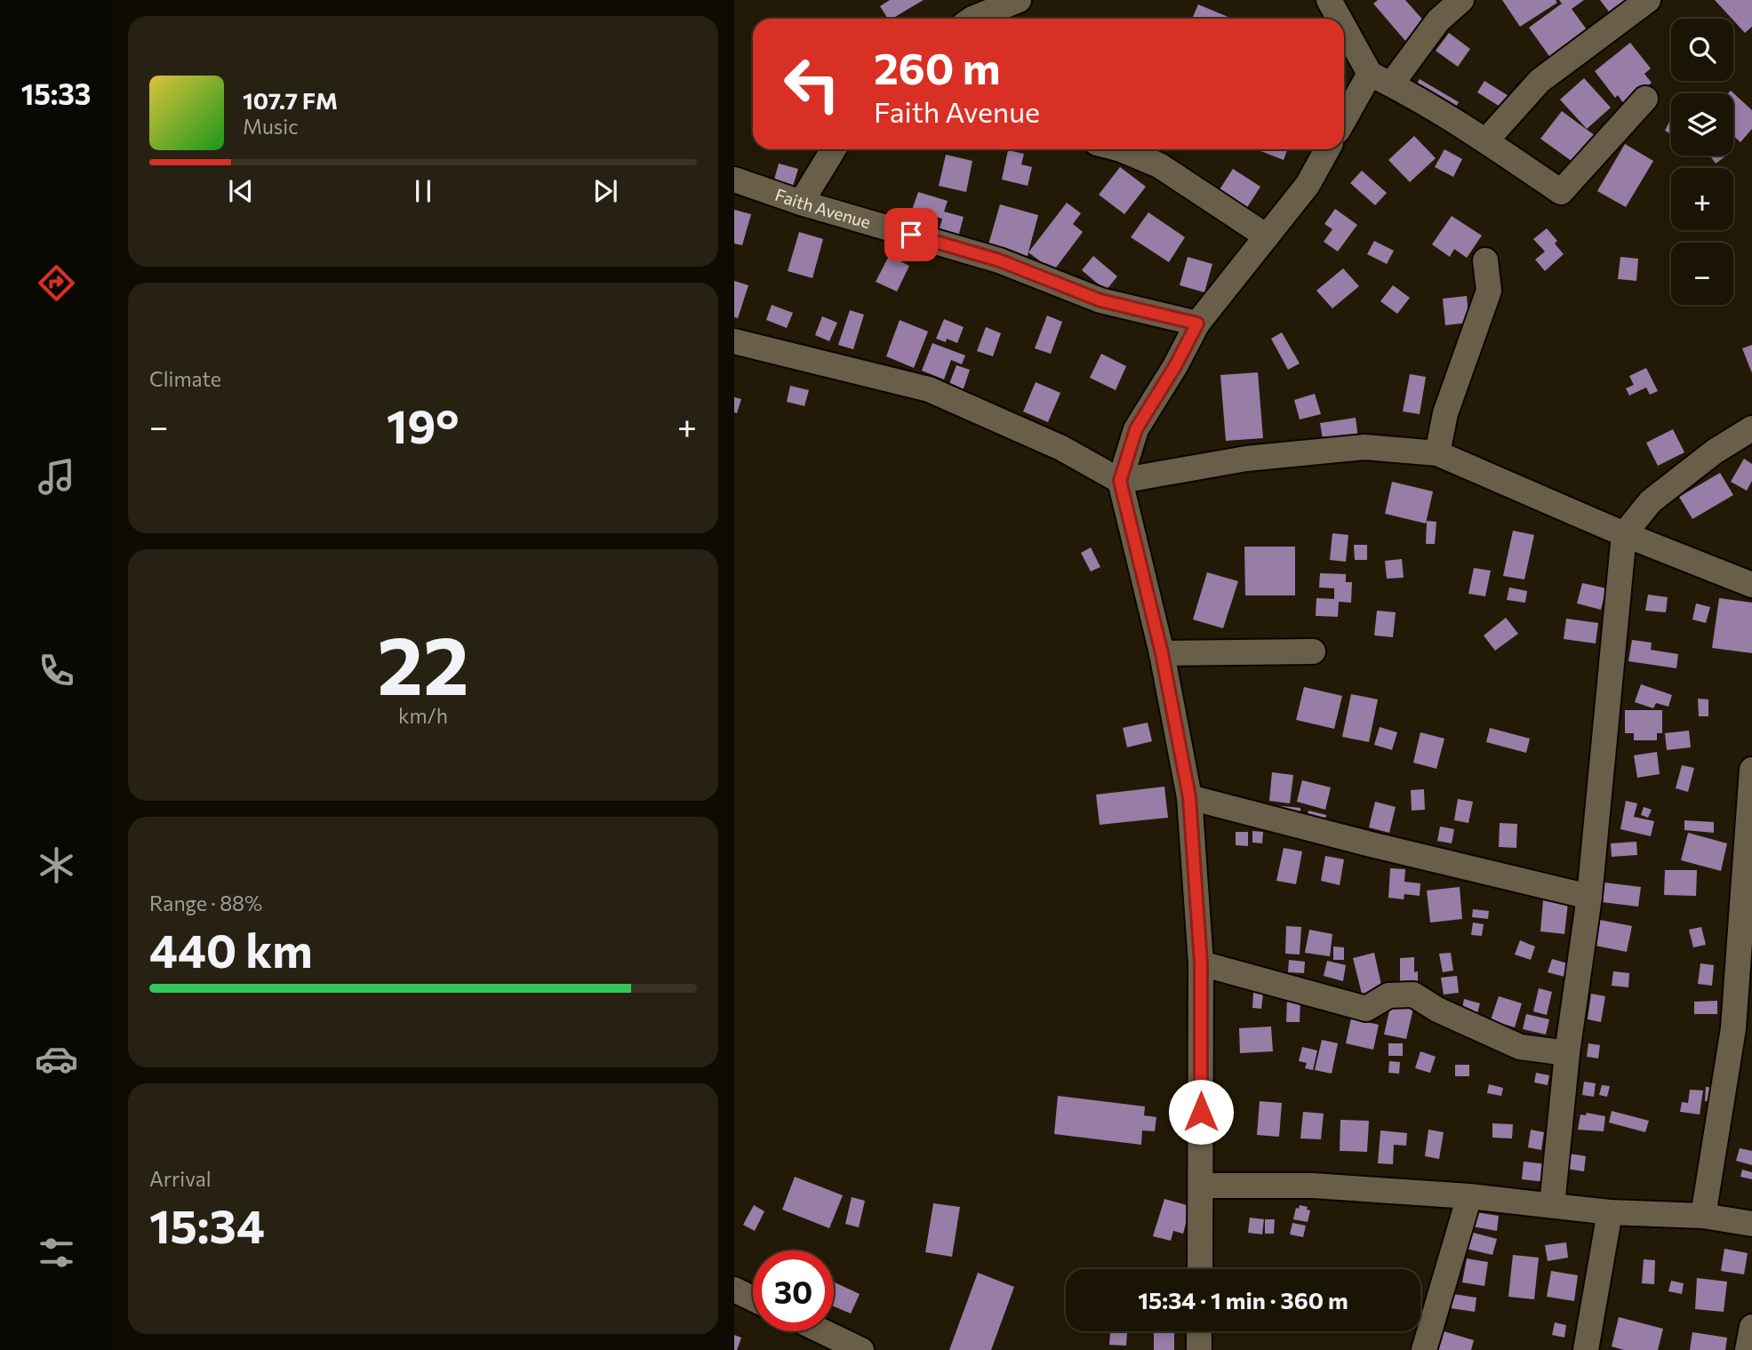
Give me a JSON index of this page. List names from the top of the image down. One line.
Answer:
{"streets":{"street":["Faith Avenue"]},"page":{"tabs":"15:33","map_buttons":["+","−"],"turn":["260 m","Faith Avenue"],"song":["107.7 FM","Music"],"tile":["Climate",["22","km/h"],["Range · 88%","440 km"],["Arrival","15:34"]],"heat":["−","19°","+"],"limit":"30","trip":"15:34 · 1 min · 360 m"}}
